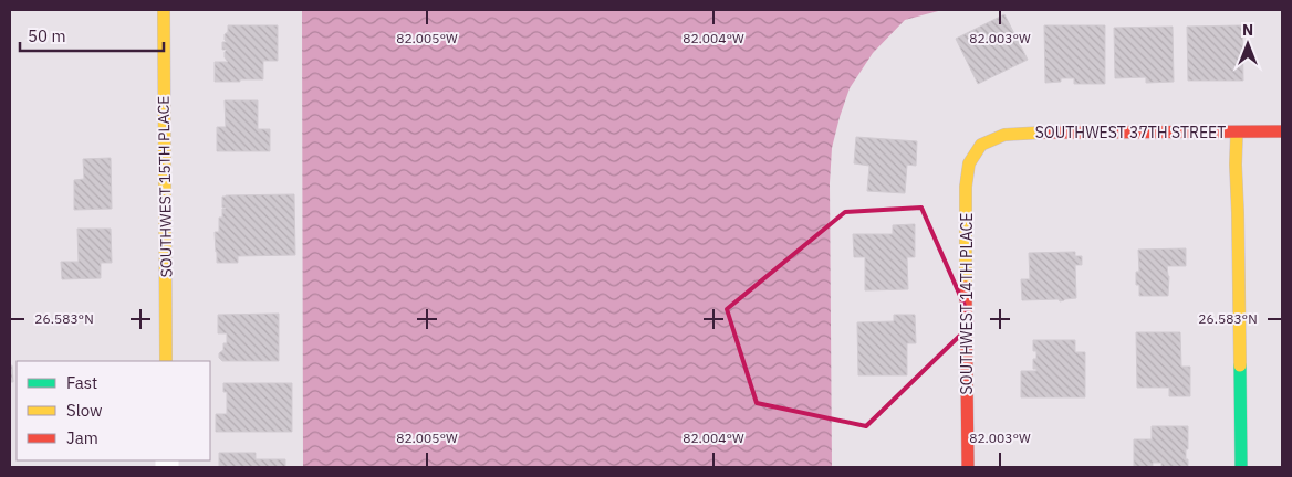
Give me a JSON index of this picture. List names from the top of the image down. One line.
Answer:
{"streets":{"street":["SOUTHWEST 37TH STREET","SOUTHWEST 15TH PLACE","SOUTHWEST 14TH PLACE"]},"crossings":[["SOUTHWEST 37TH STREET","SOUTHWEST 14TH PLACE"]],"legend":["Fast","Slow","Jam"],"scale_bar":"50 m","north":"top","coordinates":["82.005°W","82.004°W","82.003°W","26.583°N"]}
